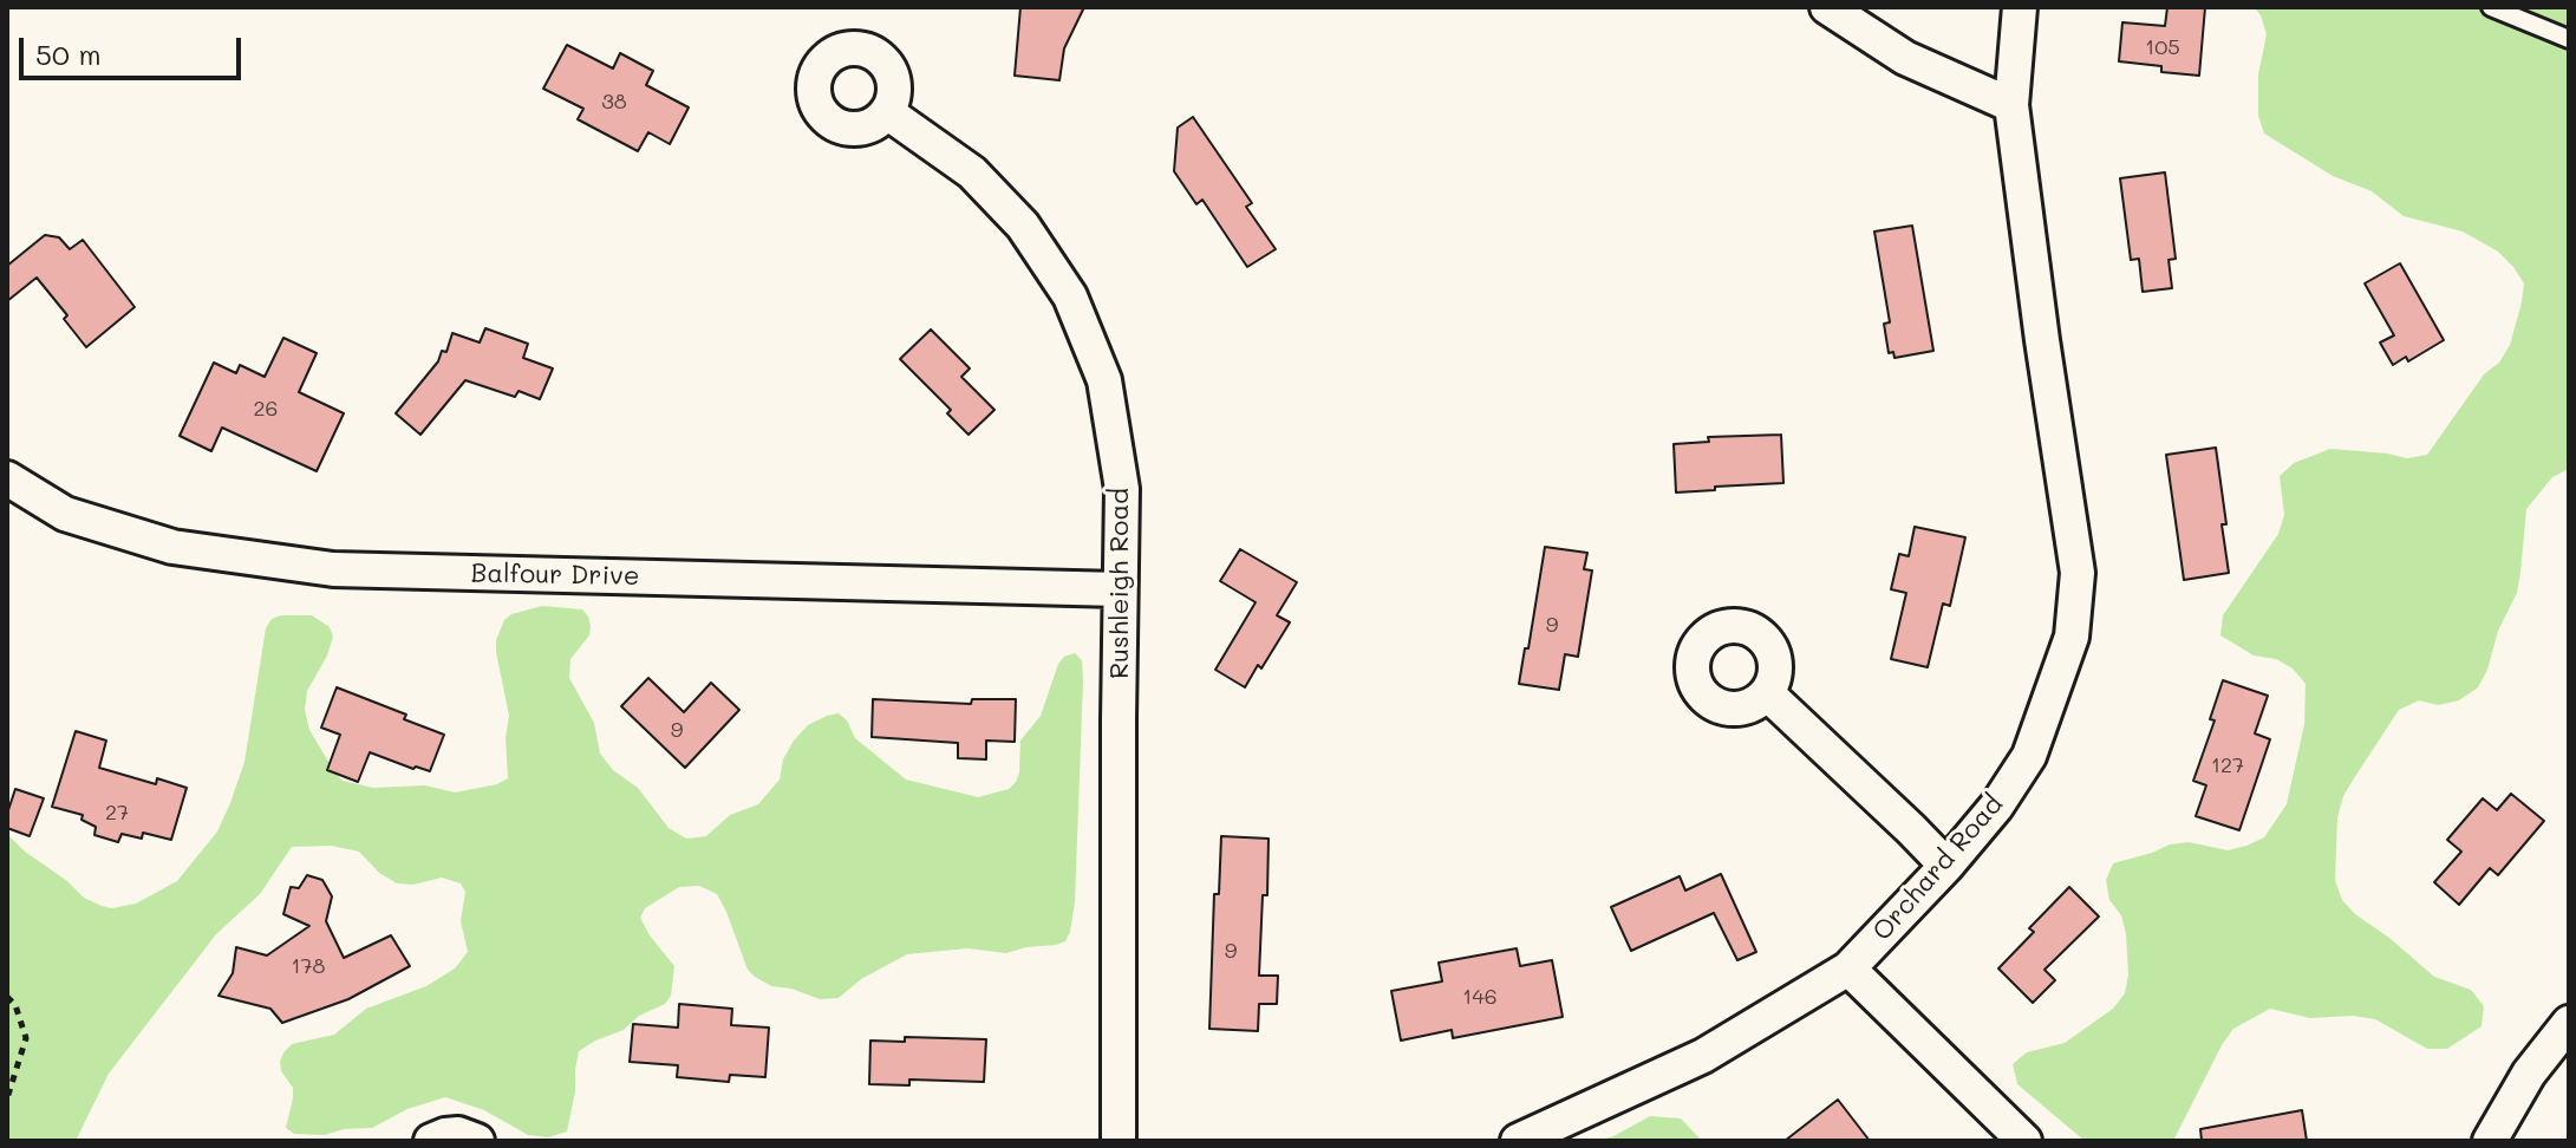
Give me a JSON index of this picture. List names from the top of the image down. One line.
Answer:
{"streets":{"street":["Balfour Drive","Rushleigh Road","Orchard Road"]},"crossings":[["Balfour Drive","Rushleigh Road"]],"house_numbers":["105","38","26","9","9","127","27","9","178","146"],"scale_bar":"50 m"}
